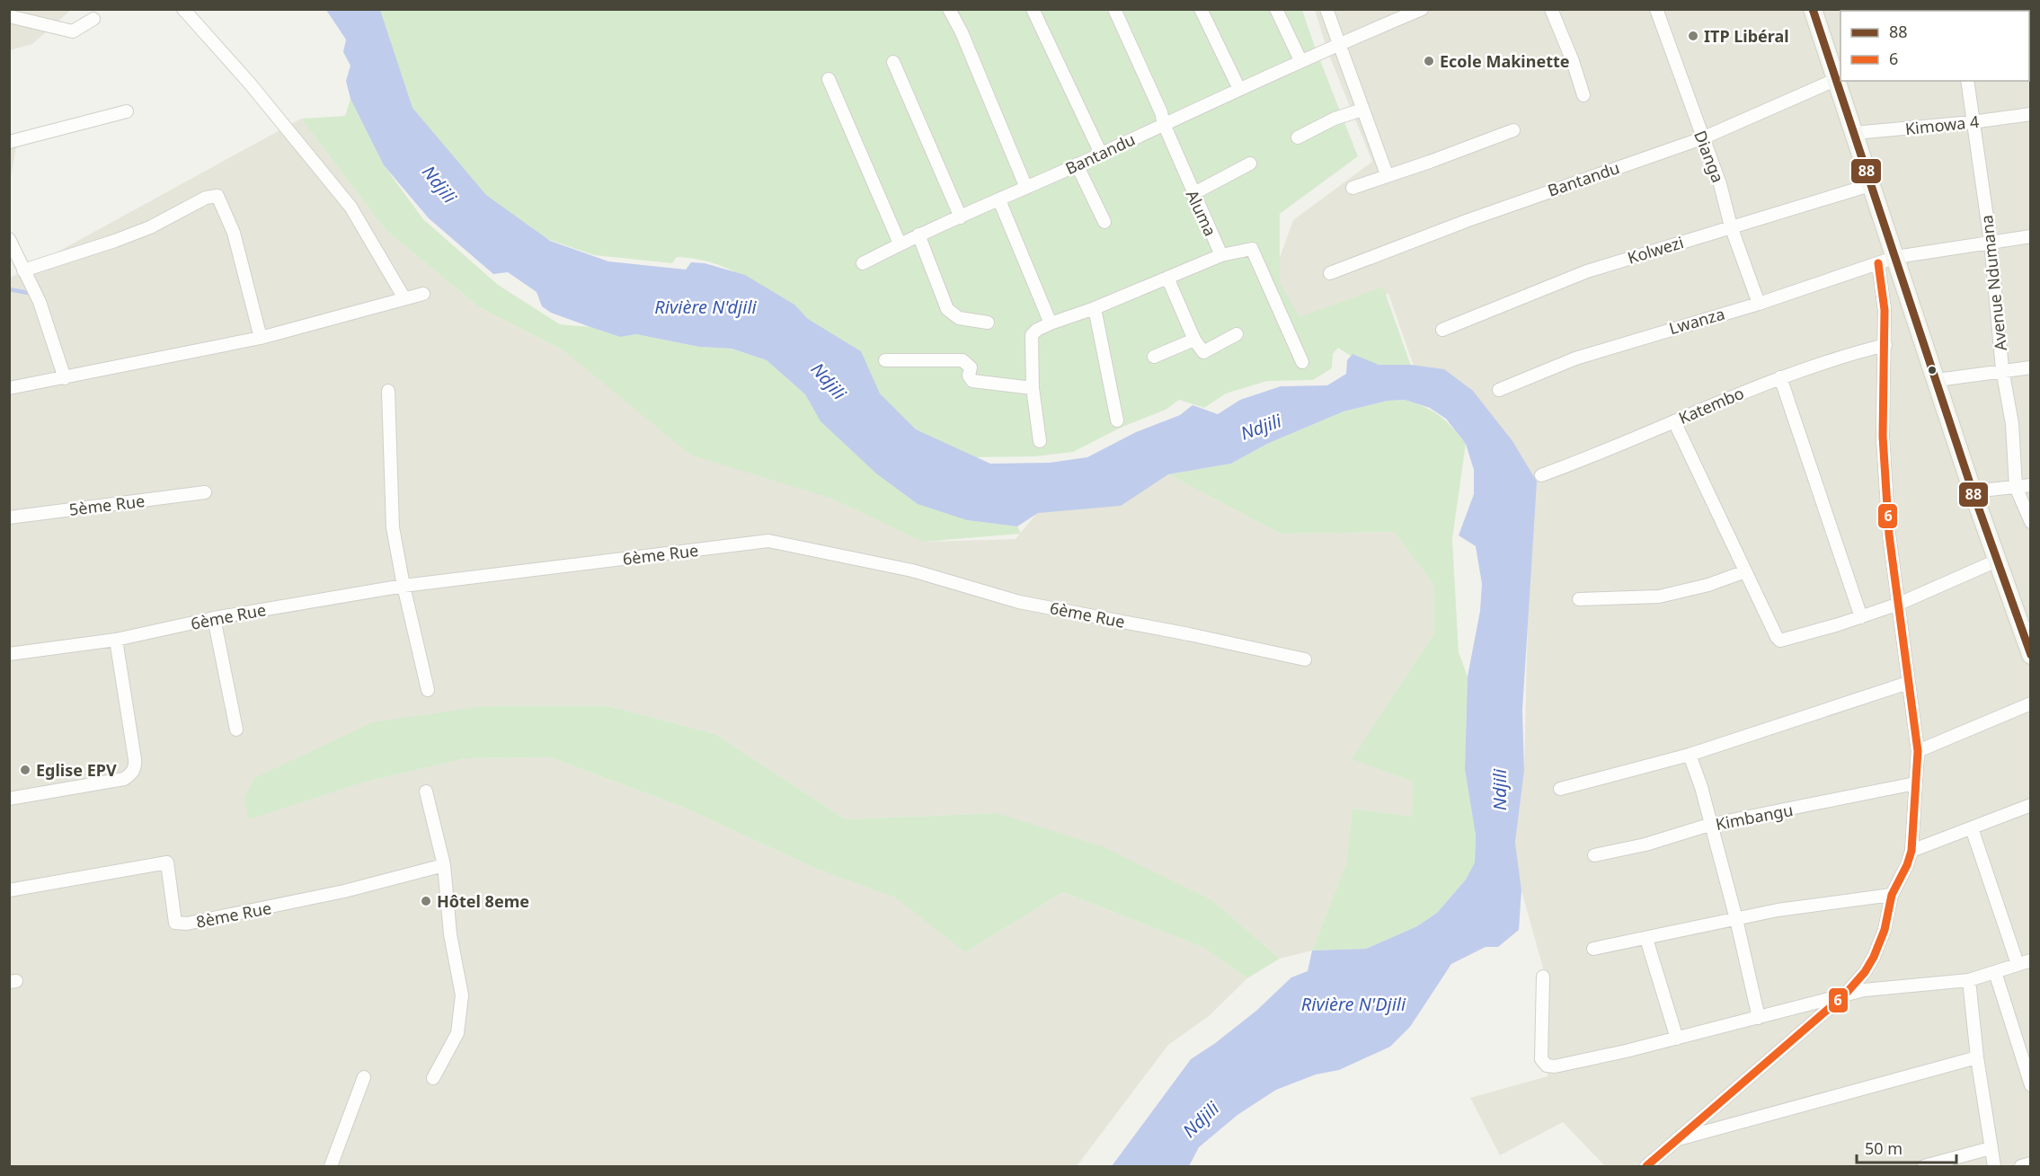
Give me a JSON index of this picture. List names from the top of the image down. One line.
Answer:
{"streets":{"street":["Kimowa 4","Bantandu","Dianga","Aluma","Kolwezi","Avenue Ndumana","Lwanza","Katembo","5ème Rue","6ème Rue","Kimbangu","8ème Rue"]},"crossings":[["Kimowa 4","Avenue Ndumana"],["Bantandu","Dianga"],["Bantandu","Aluma"],["Dianga","Kolwezi"],["Dianga","Lwanza"],["Avenue Ndumana","Lwanza"]],"water":["Ndjili","Rivière N'djili","Rivière N'Djili"],"places":["ITP Libéral","Ecole Makinette","Eglise EPV","Hôtel 8eme"],"lines":["transit line 88","transit line 6"],"legend":["88","6"],"scale_bar":"50 m"}
